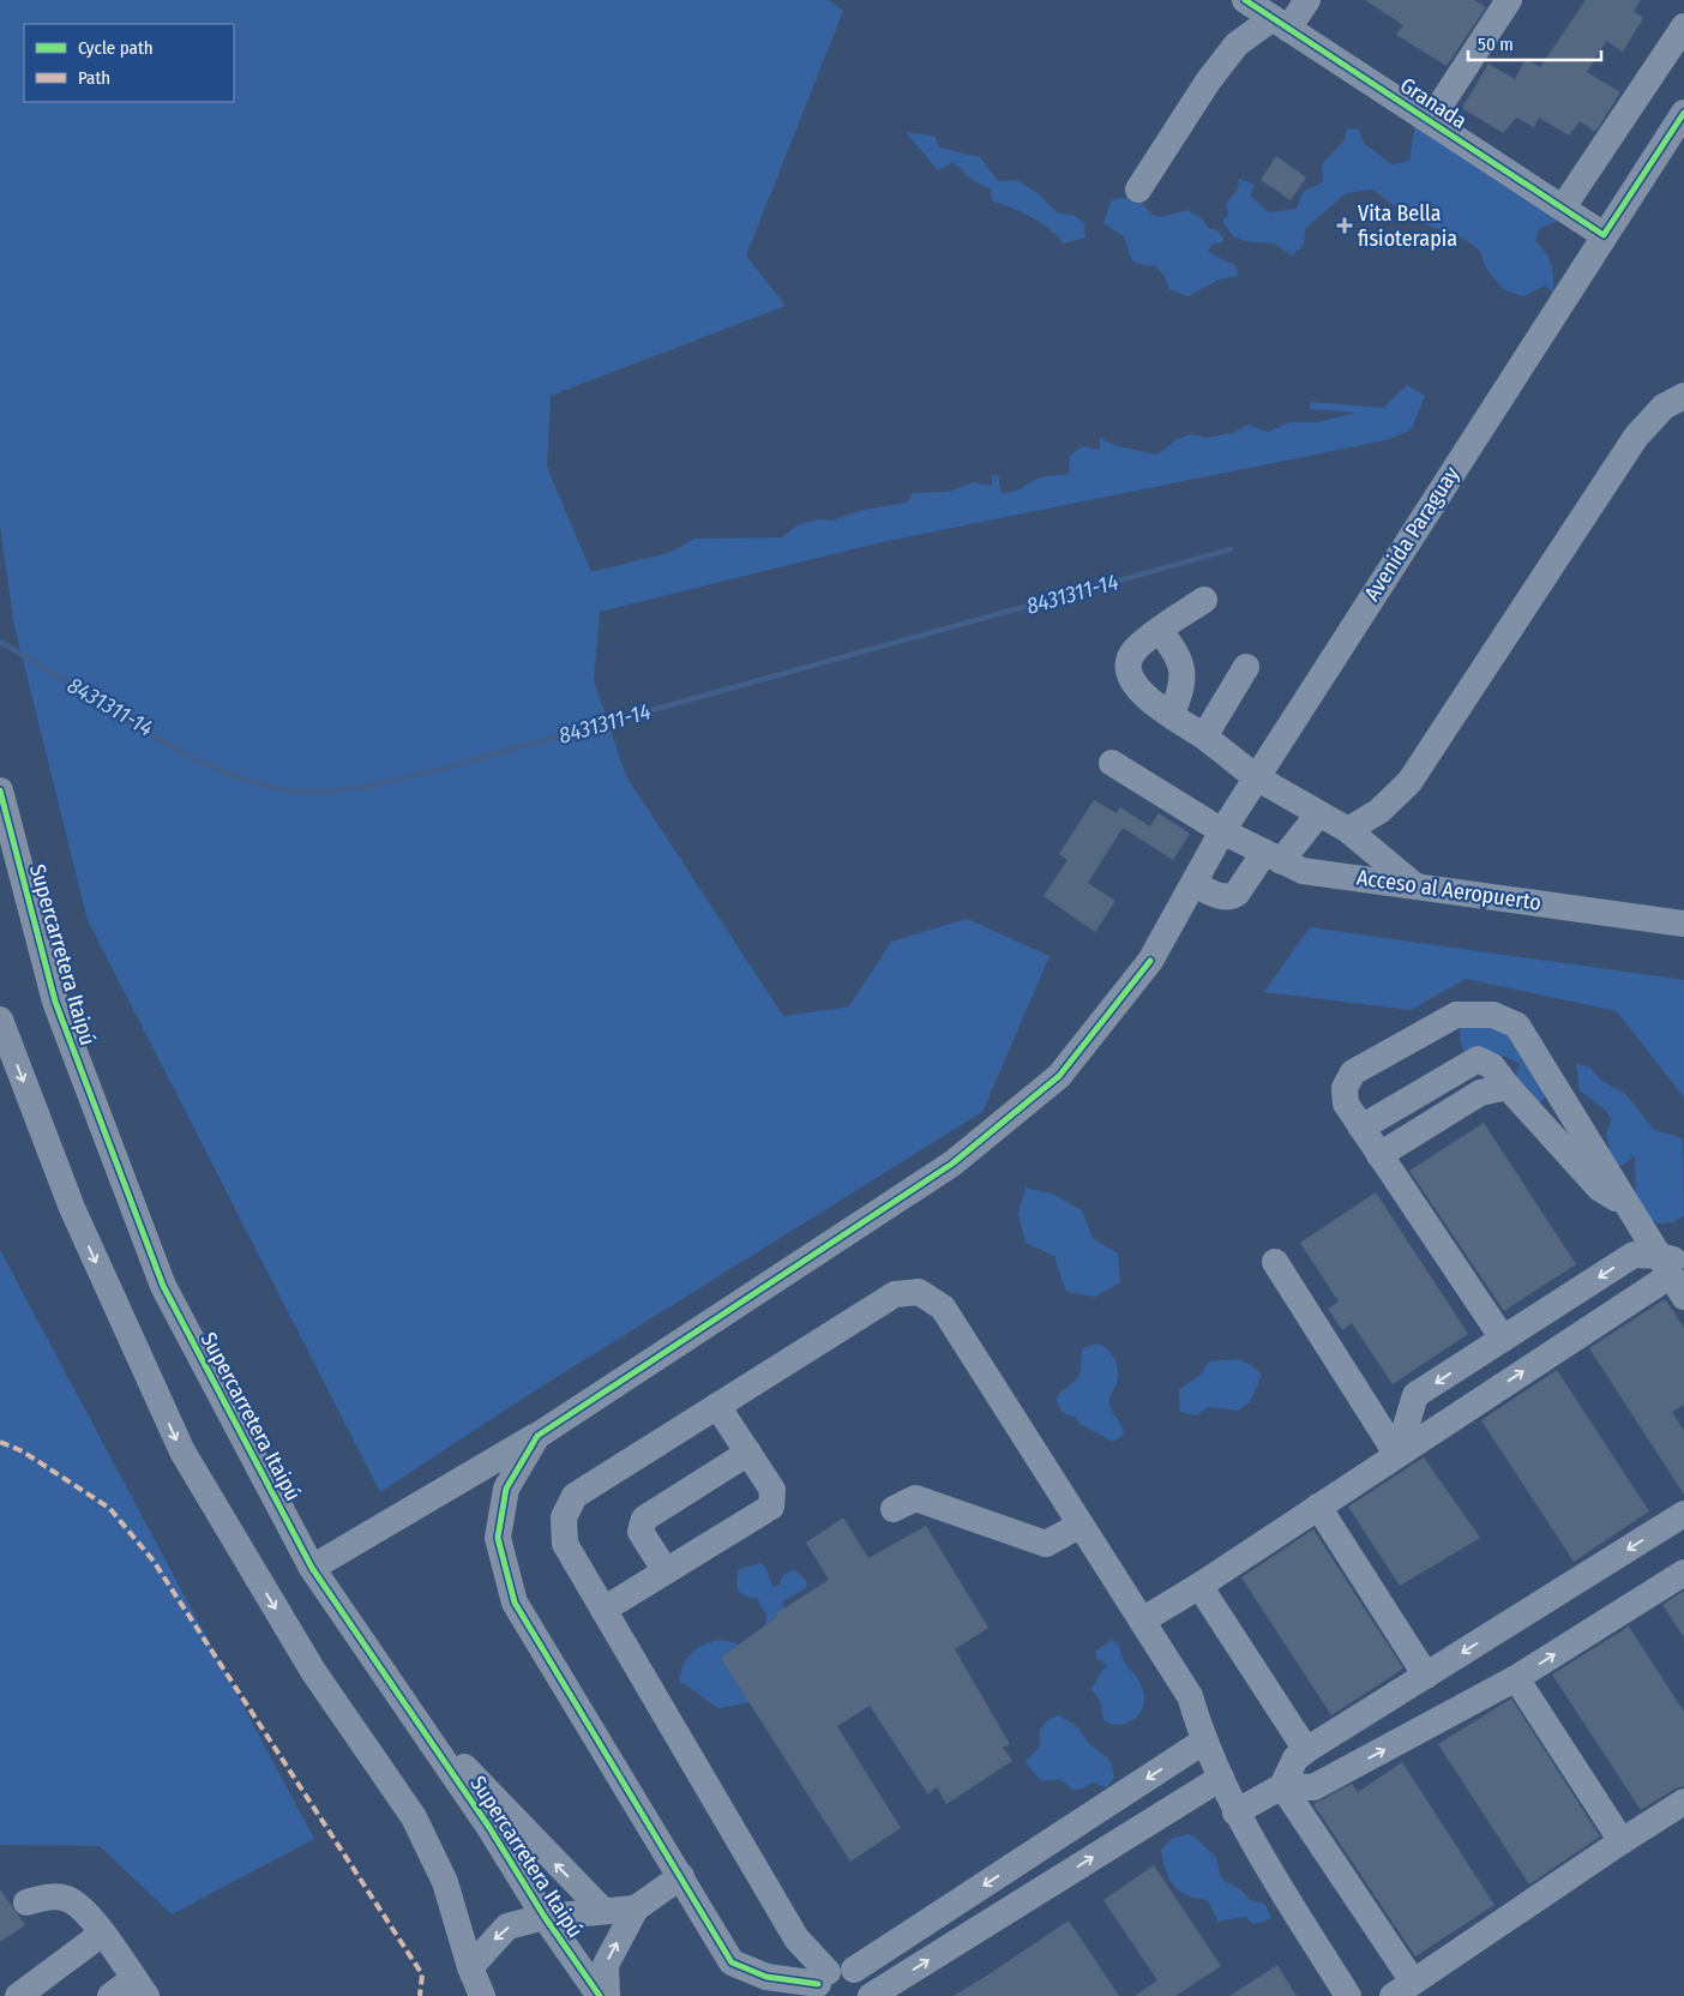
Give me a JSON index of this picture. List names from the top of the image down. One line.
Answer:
{"streets":{"street":["Granada","Avenida Paraguay","Acceso al Aeropuerto","Supercarretera Itaipú"]},"crossings":[["Granada","Avenida Paraguay"],["Avenida Paraguay","Acceso al Aeropuerto"],["Avenida Paraguay","Supercarretera Itaipú"]],"water":["8431311-14"],"places":{"health":["Vita Bella fisioterapia"]},"legend":["Cycle path","Path"],"scale_bar":"50 m"}
